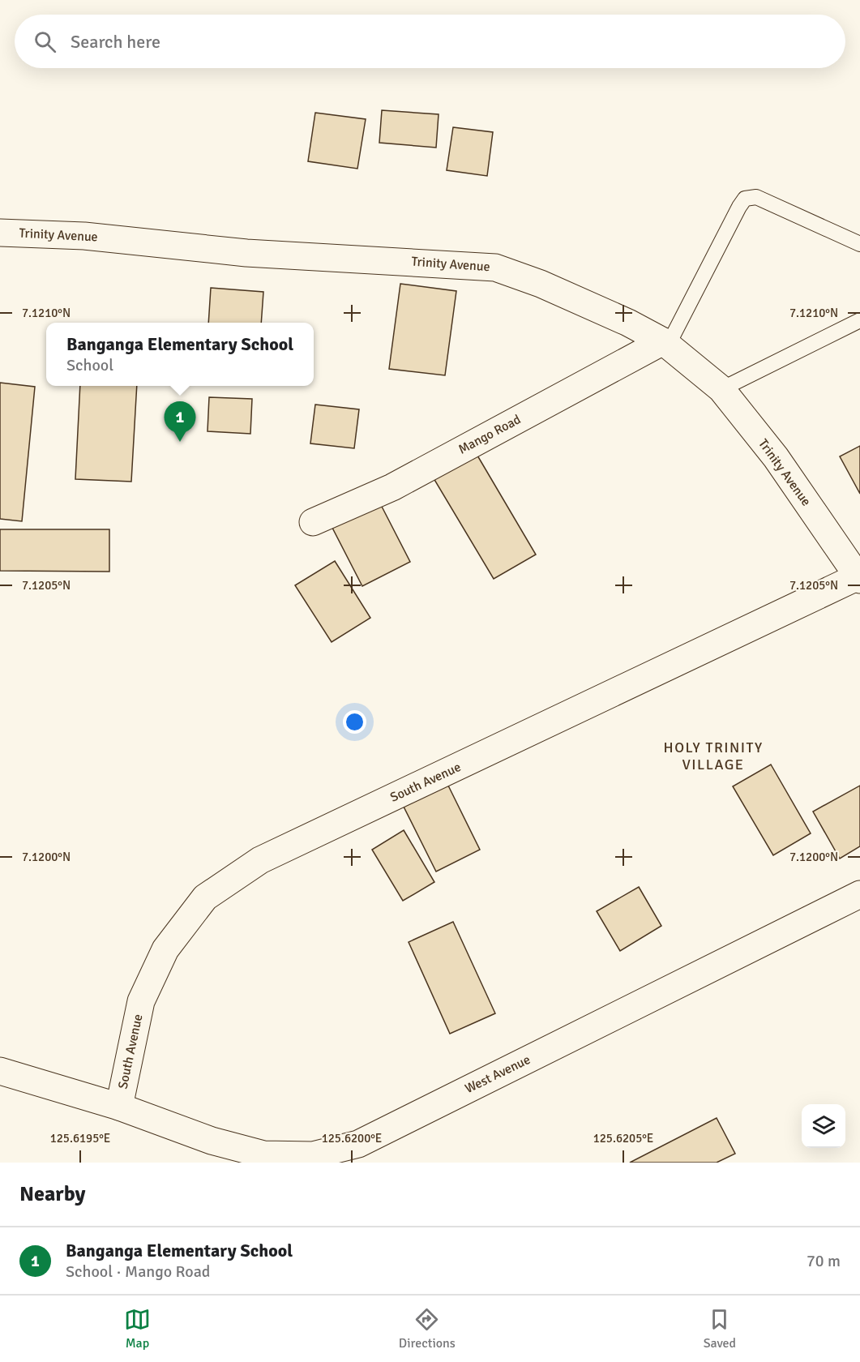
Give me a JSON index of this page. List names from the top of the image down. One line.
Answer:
{"streets":{"street":["Trinity Avenue","Mango Road","South Avenue","West Avenue"]},"crossings":[["Trinity Avenue","Mango Road"],["Trinity Avenue","South Avenue"],["South Avenue","West Avenue"]],"districts":["HOLY TRINITY VILLAGE"],"page":{"search":"Search here","popup":["Banganga Elementary School","School"],"pins":"1","heading":"Nearby","list":[{"mark":"1","name":"Banganga Elementary School","note":"School · Mango Road","value":"70 m"}],"nav":["Map","Directions","Saved"]},"coordinates":["7.1210°N","7.1205°N","7.1200°N","125.6195°E","125.6200°E","125.6205°E"]}
